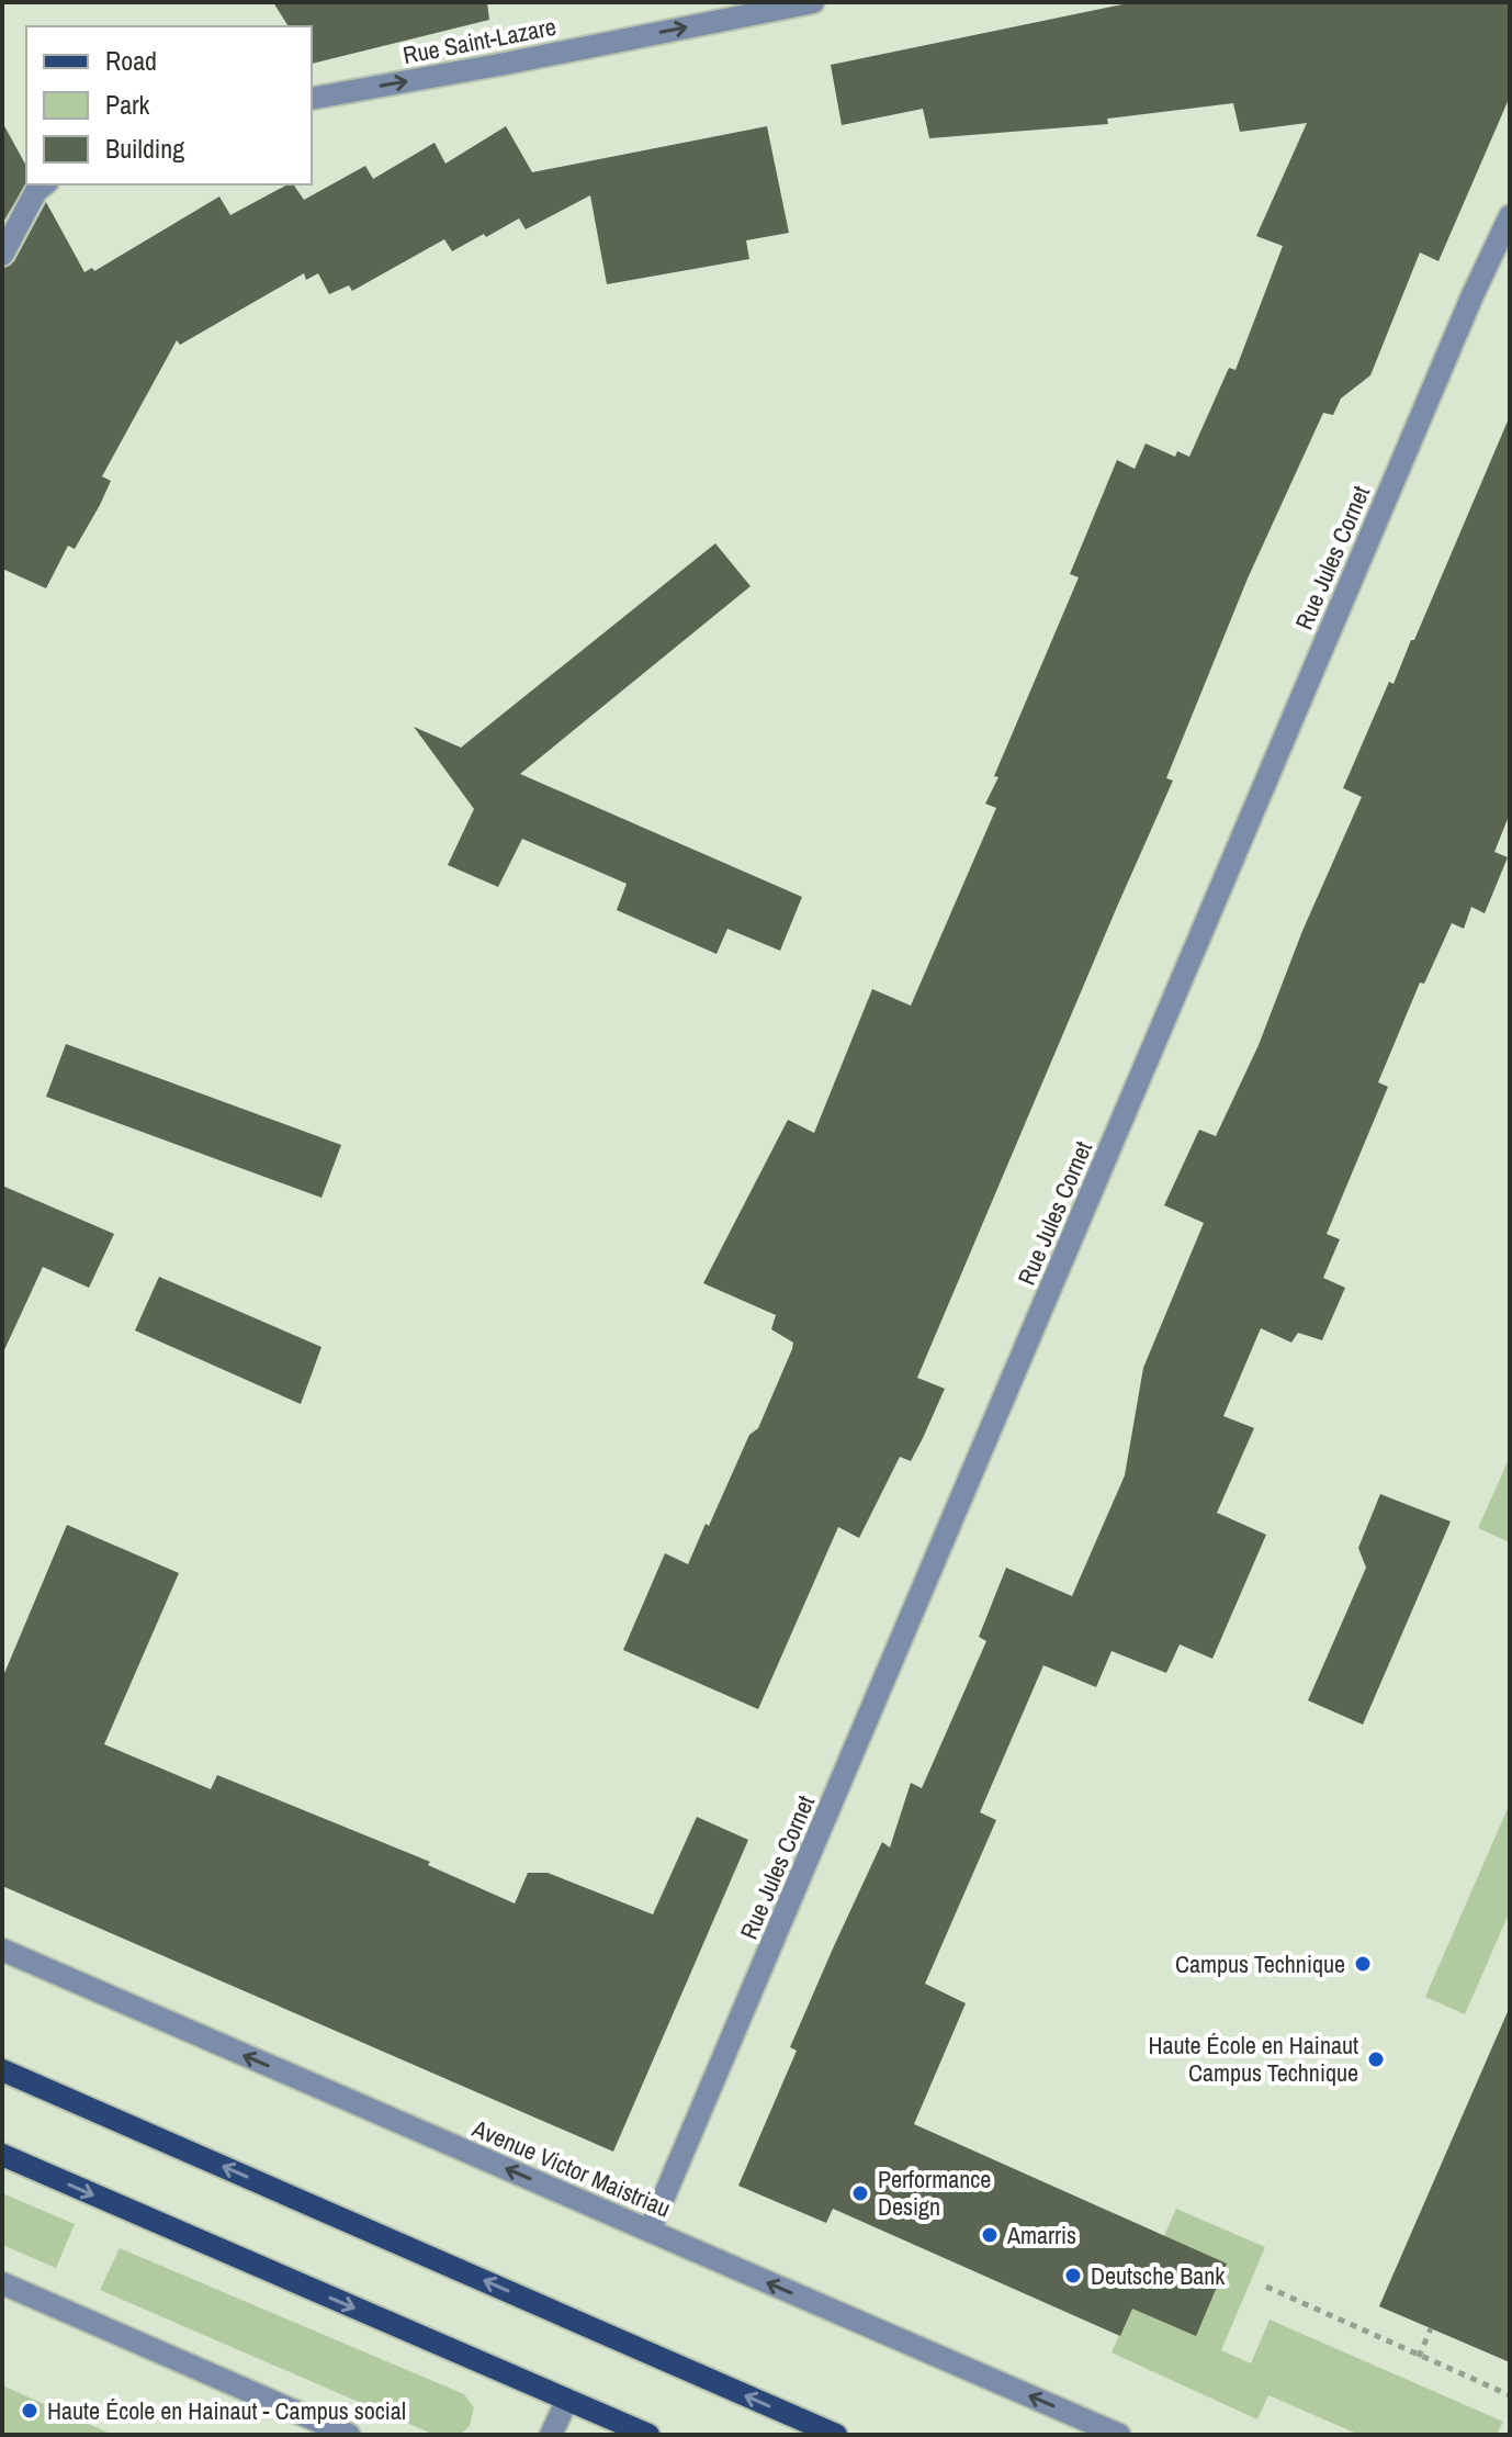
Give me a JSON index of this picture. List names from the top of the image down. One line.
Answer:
{"streets":{"street":["Rue Saint-Lazare","Rue Jules Cornet","Avenue Victor Maistriau"]},"crossings":[["Rue Jules Cornet","Avenue Victor Maistriau"]],"one_way":["Rue Saint-Lazare","Avenue Victor Maistriau"],"places":["Campus Technique","Haute École en Hainaut Campus Technique","Performance Design","Amarris","Deutsche Bank","Haute École en Hainaut - Campus social"],"legend":["Road","Park","Building"]}
